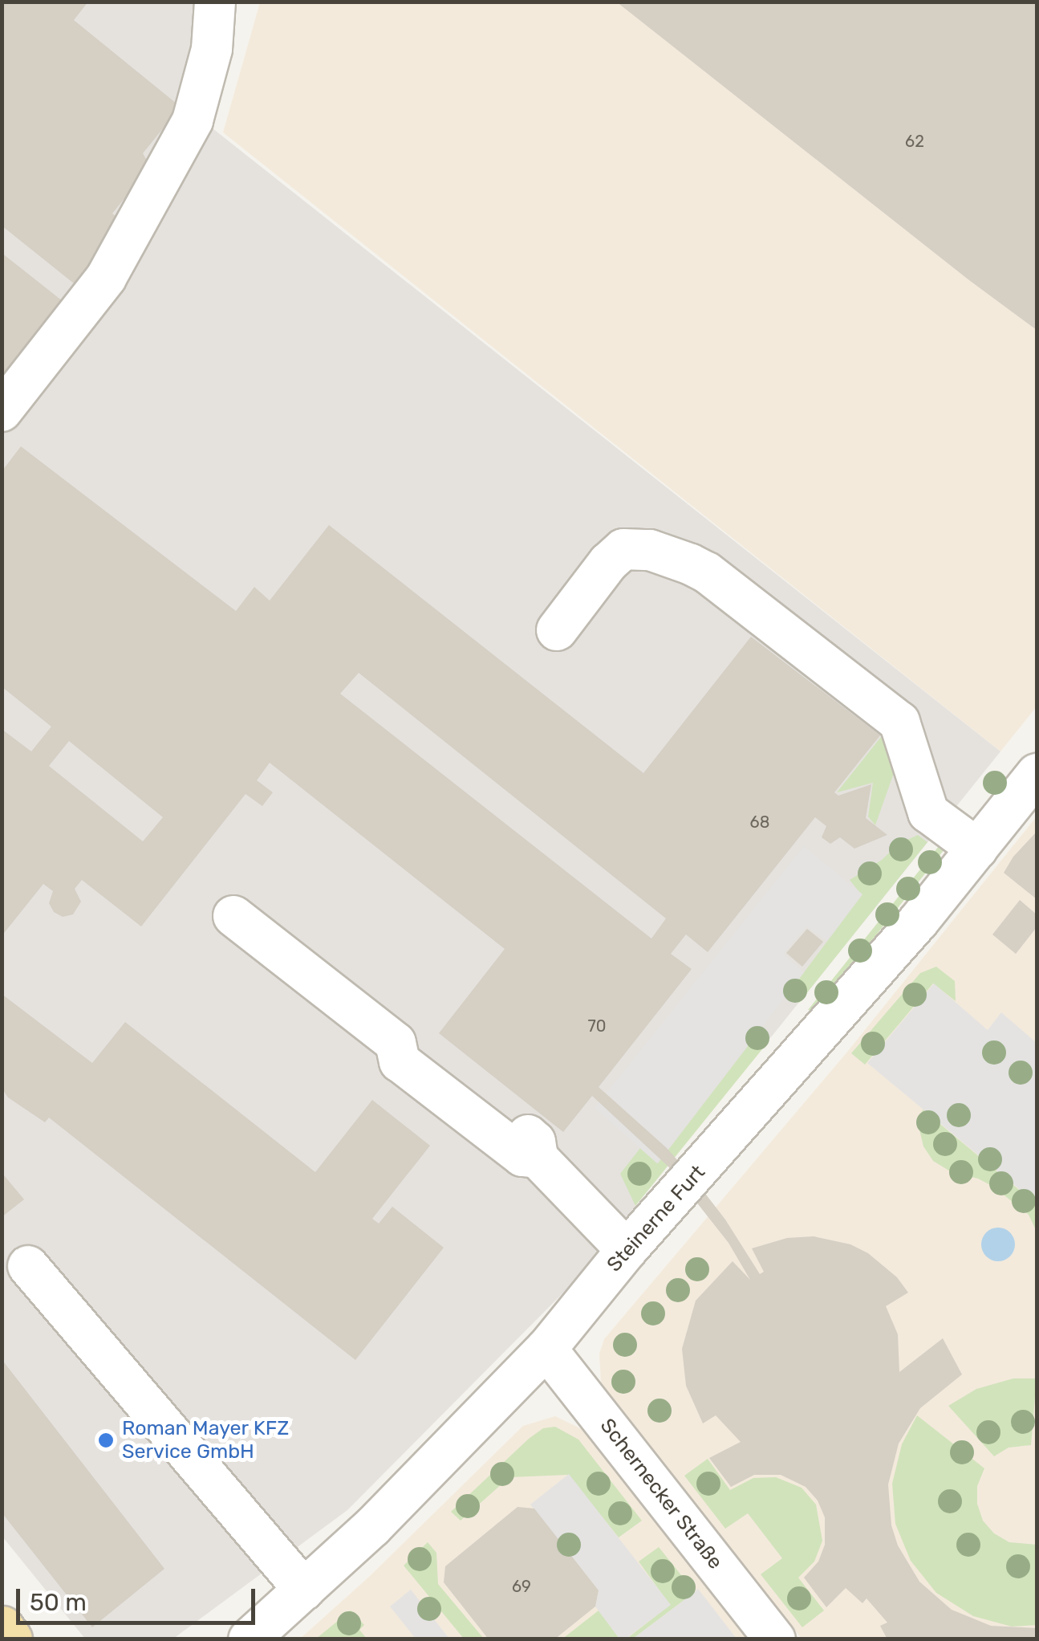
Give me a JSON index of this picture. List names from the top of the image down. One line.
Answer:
{"streets":{"street":["Steinerne Furt","Schernecker Straße"]},"crossings":[["Steinerne Furt","Schernecker Straße"]],"places":["Roman Mayer KFZ Service GmbH"],"house_numbers":["62","68","70","69"],"scale_bar":"50 m"}
